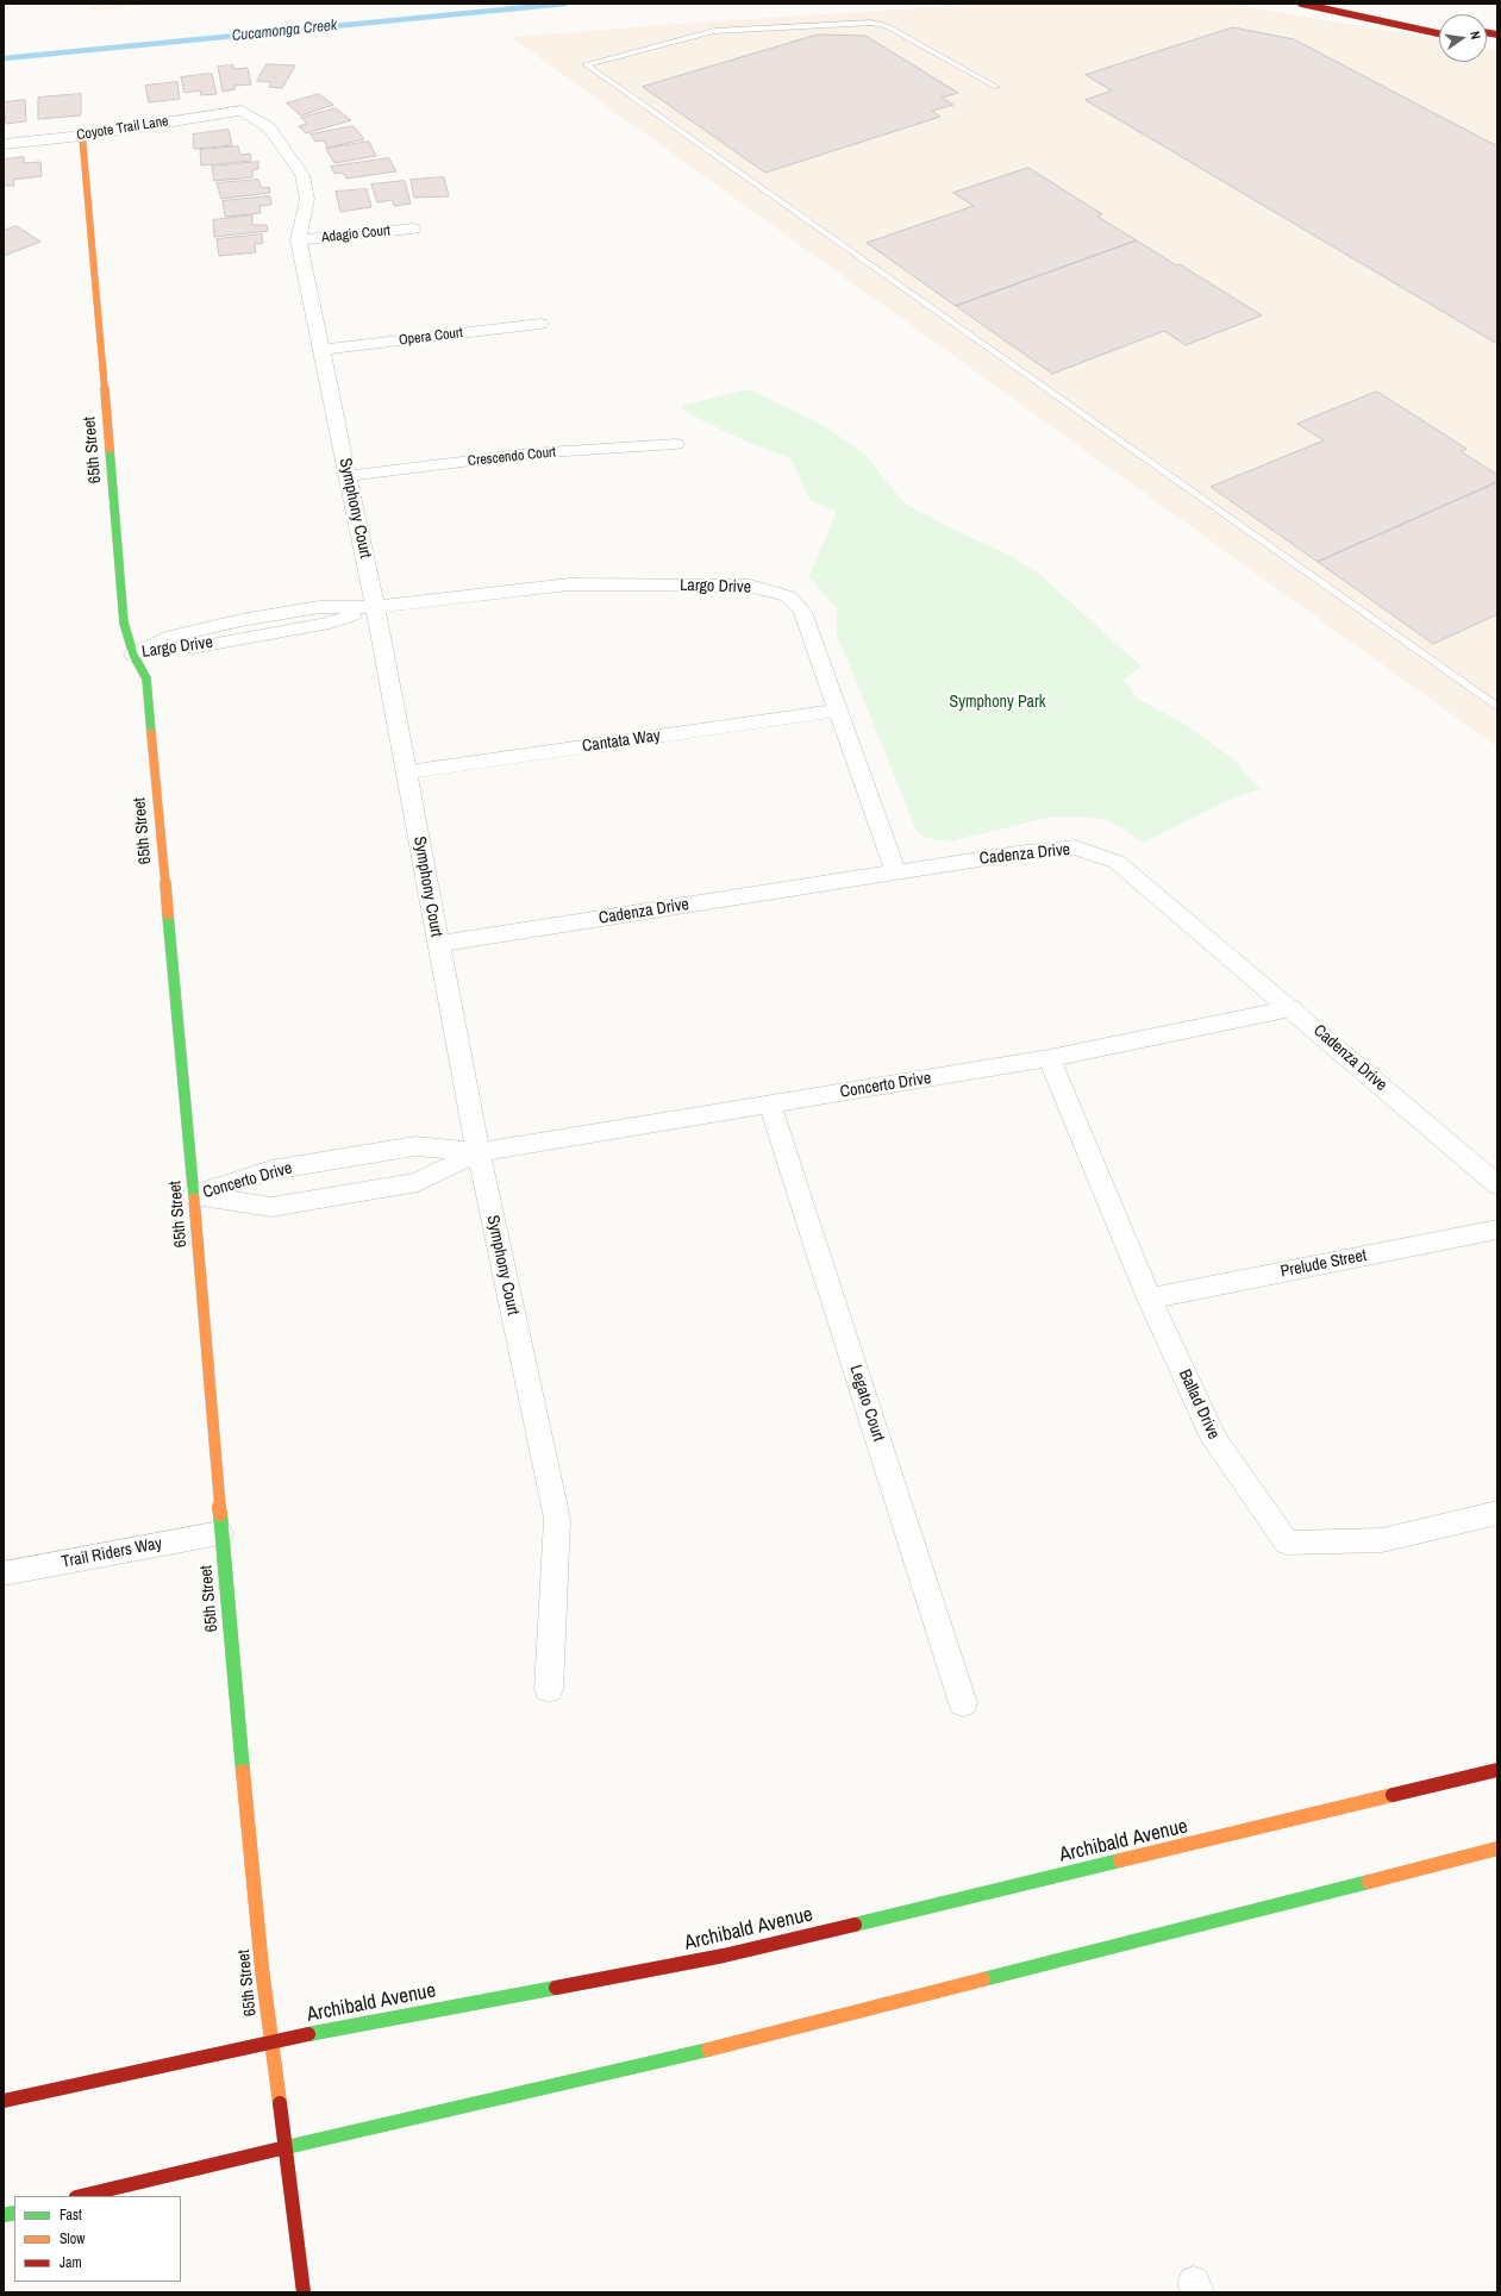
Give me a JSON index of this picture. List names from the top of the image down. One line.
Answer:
{"streets":{"street":["Coyote Trail Lane","Adagio Court","Opera Court","65th Street","Crescendo Court","Symphony Court","Largo Drive","Cantata Way","Cadenza Drive","Concerto Drive","Prelude Street","Legato Court","Ballad Drive","Trail Riders Way","Archibald Avenue"]},"crossings":[["Coyote Trail Lane","65th Street"],["Coyote Trail Lane","Symphony Court"],["Adagio Court","Symphony Court"],["Opera Court","Symphony Court"],["65th Street","Largo Drive"],["65th Street","Concerto Drive"],["65th Street","Trail Riders Way"],["65th Street","Archibald Avenue"],["Crescendo Court","Symphony Court"],["Symphony Court","Largo Drive"],["Symphony Court","Cantata Way"],["Symphony Court","Cadenza Drive"],["Symphony Court","Concerto Drive"],["Largo Drive","Cantata Way"],["Largo Drive","Cadenza Drive"],["Cadenza Drive","Concerto Drive"],["Concerto Drive","Legato Court"],["Concerto Drive","Ballad Drive"],["Prelude Street","Ballad Drive"]],"water":["Cucamonga Creek"],"parks":["Symphony Park"],"legend":["Fast","Slow","Jam"],"north":"right"}
